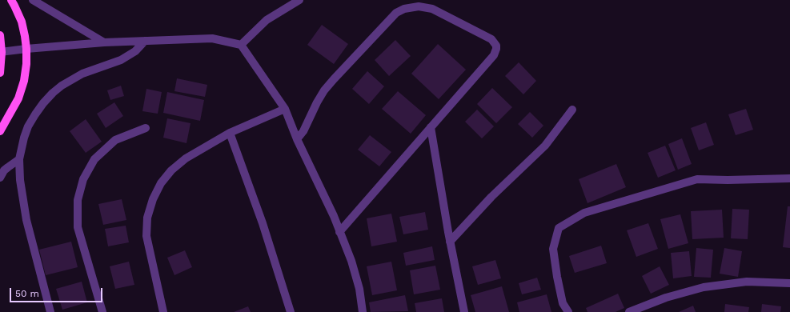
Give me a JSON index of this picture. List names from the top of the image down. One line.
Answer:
{"scale_bar":"50 m"}
